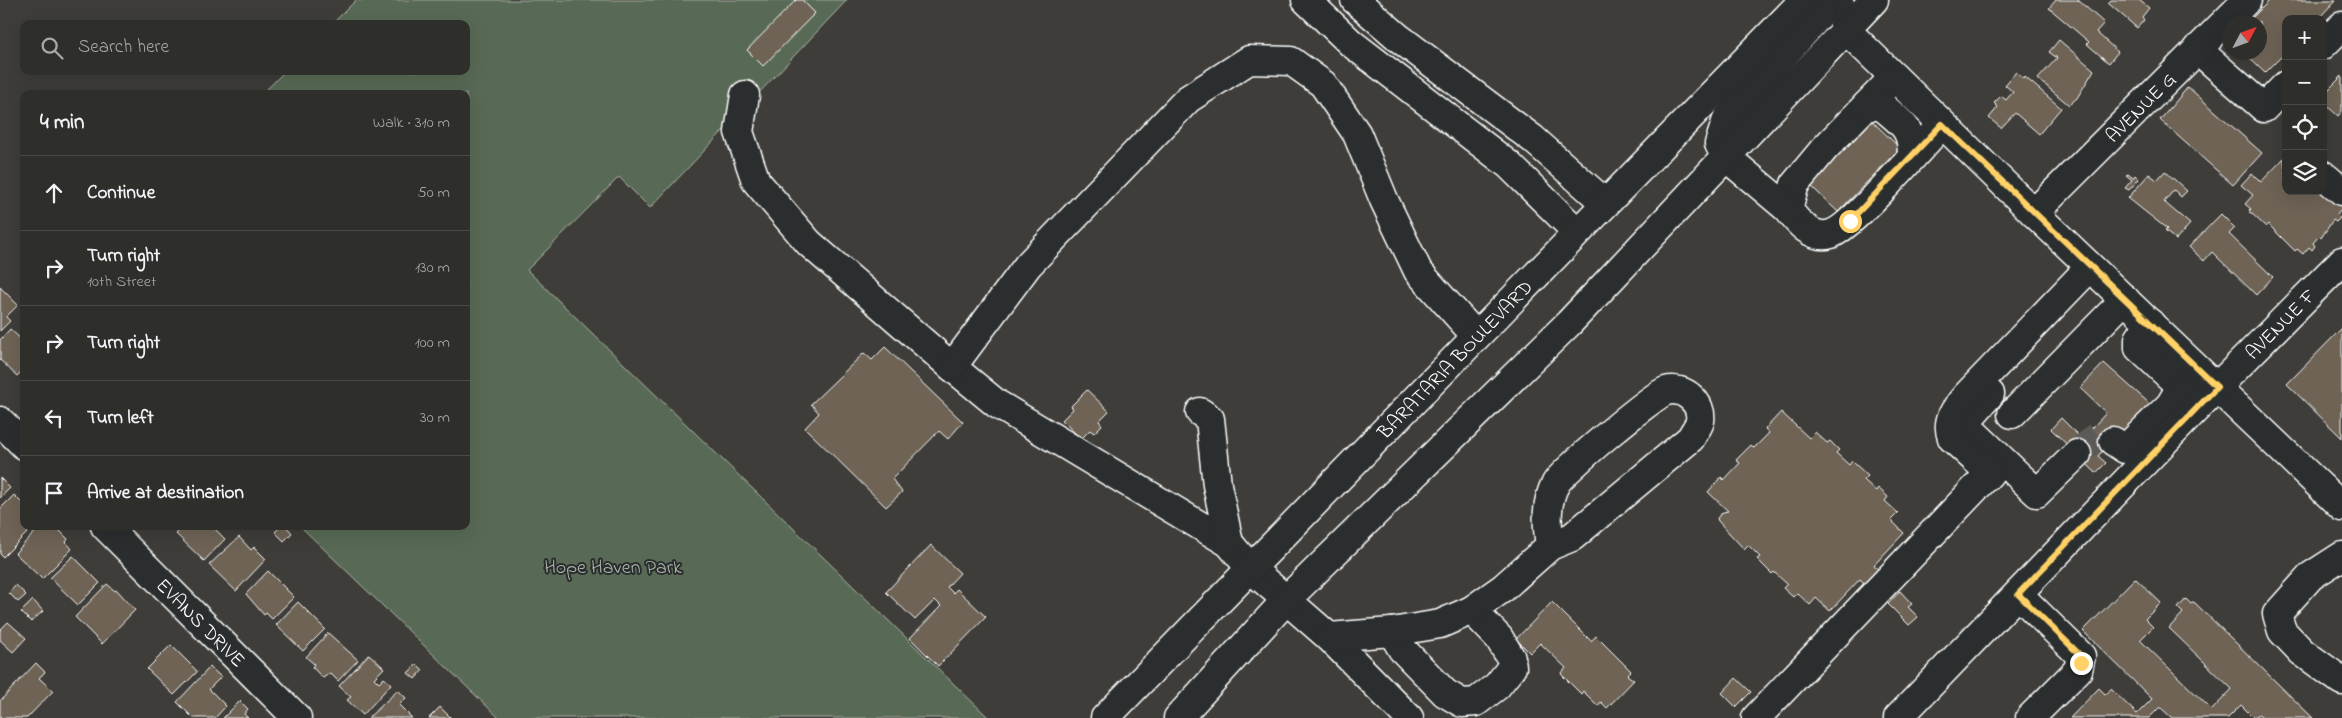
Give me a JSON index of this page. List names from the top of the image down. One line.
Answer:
{"streets":{"main road":["AVENUE G","AVENUE F","BARATARIA BOULEVARD","EVANS DRIVE"]},"parks":["Hope Haven Park"],"north":"top right","page":{"map_buttons":["+","−"],"search":"Search here","heading":["4 min","Walk · 310 m"],"list":[["Continue","50 m"],["Turn right","10th Street","130 m"],["Turn right","100 m"],["Turn left","30 m"],"Arrive at destination"]}}
